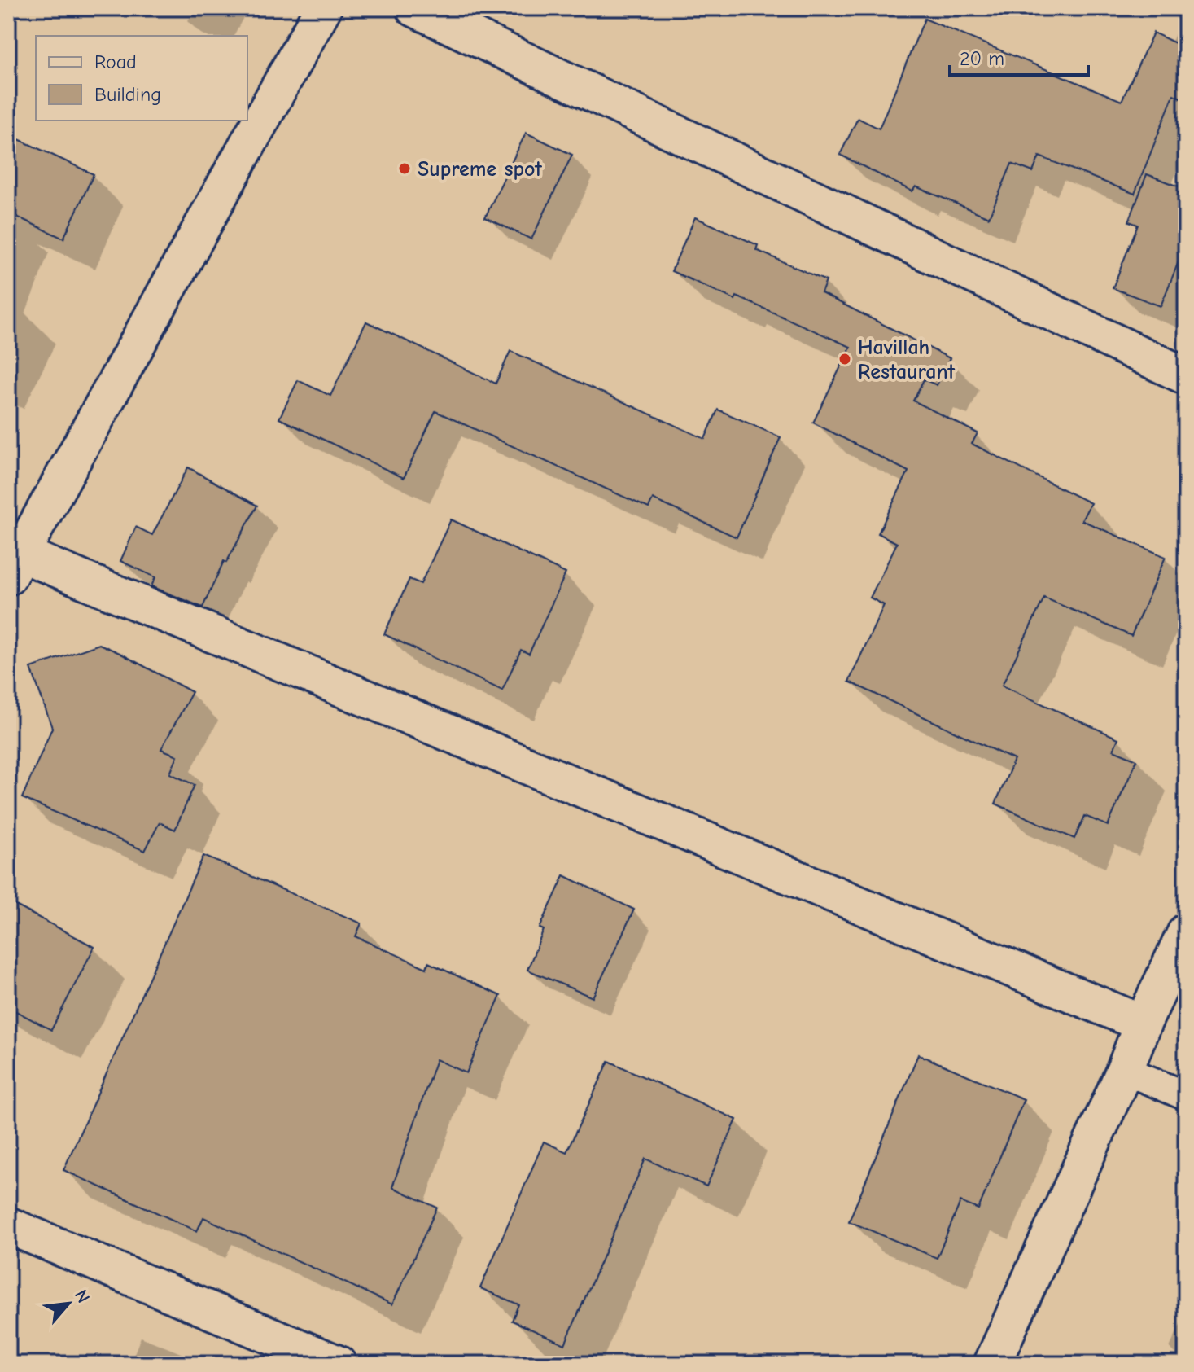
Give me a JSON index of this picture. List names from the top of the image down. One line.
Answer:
{"places":["Supreme spot","Havillah Restaurant"],"legend":["Road","Building"],"scale_bar":"20 m","north":"top right"}
